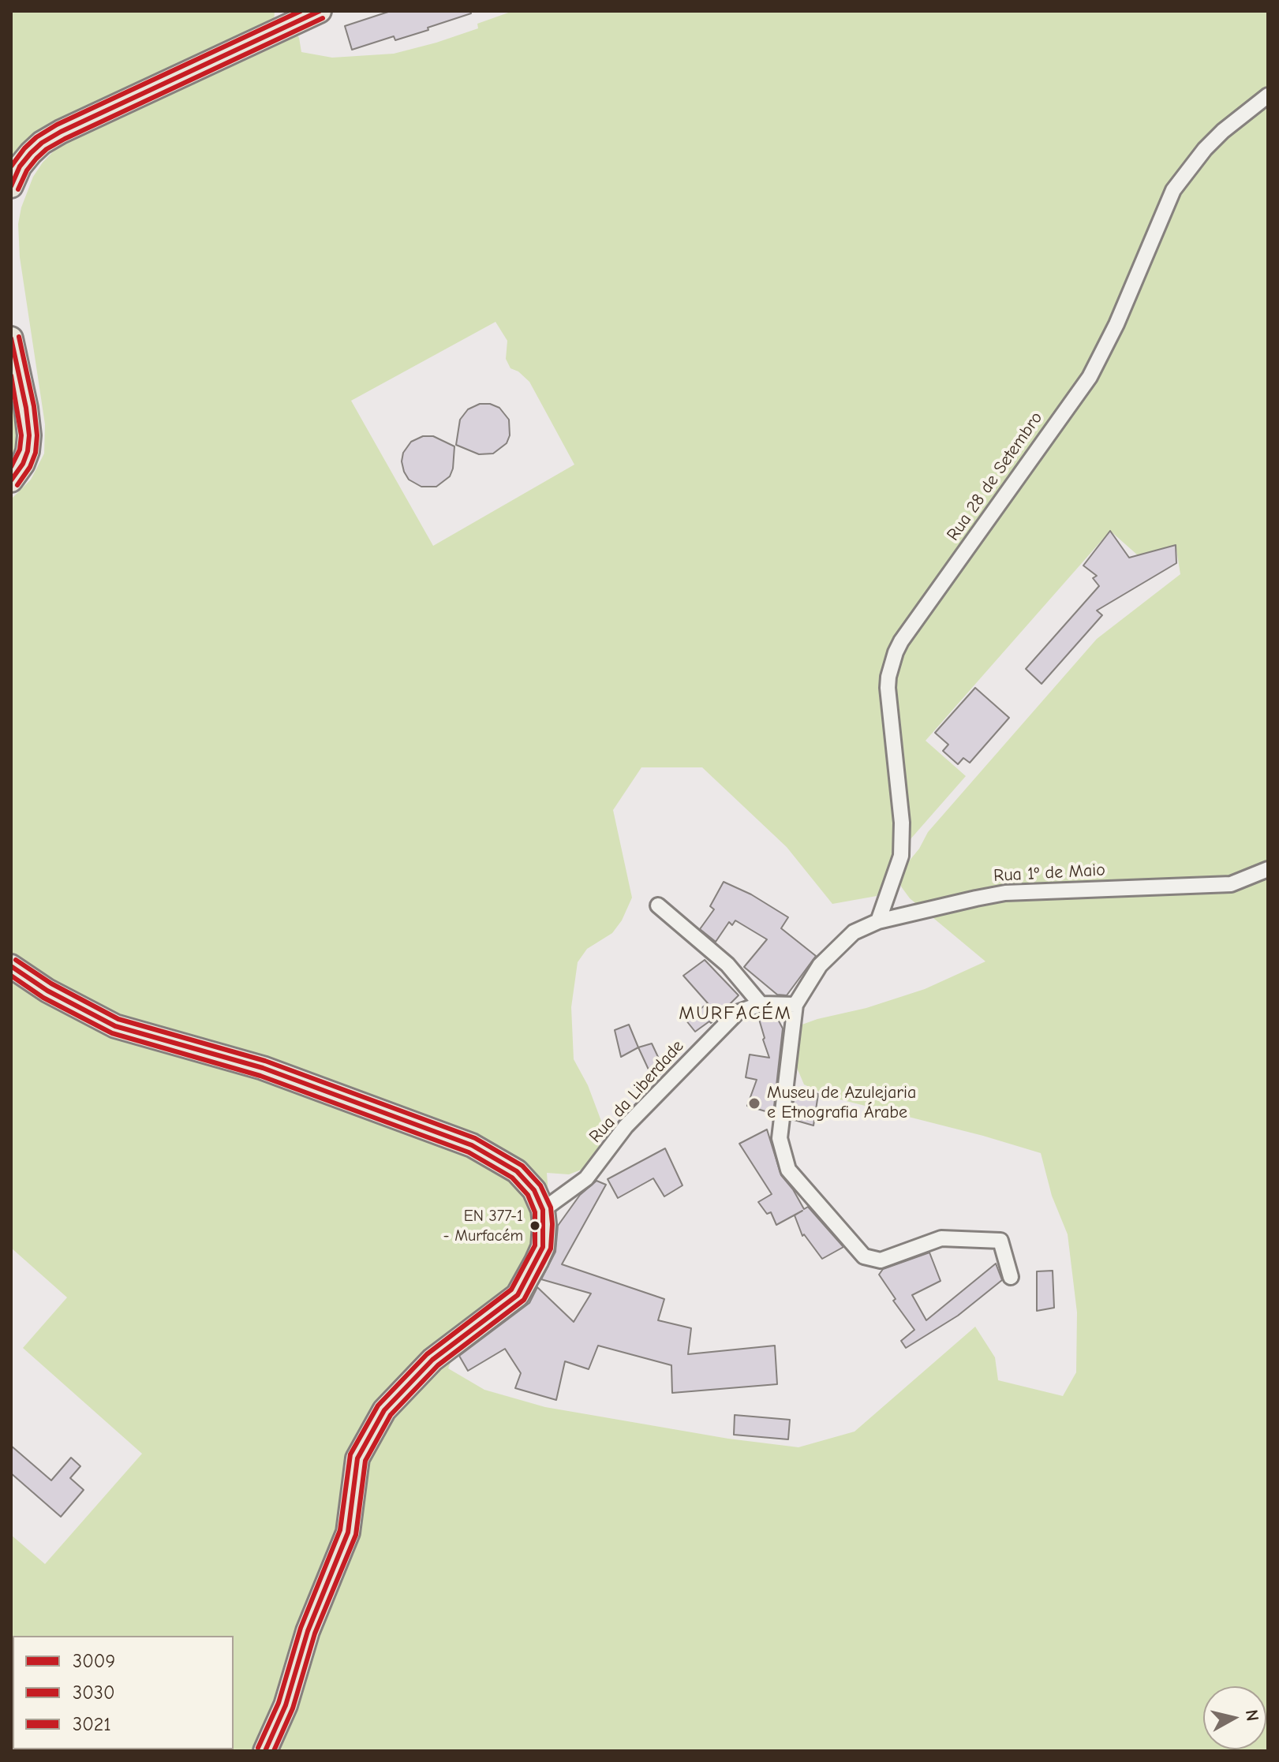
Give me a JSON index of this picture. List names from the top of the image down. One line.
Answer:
{"streets":{"street":["Rua 28 de Setembro","Rua 1º de Maio","Rua da Liberdade"]},"crossings":[["Rua 28 de Setembro","Rua 1º de Maio"]],"districts":["MURFACÉM"],"places":["Museu de Azulejaria e Etnografia Árabe","EN 377-1 - Murfacém"],"lines":["transit line 3009","transit line 3021","transit line 3030"],"legend":["3009","3030","3021"],"north":"right"}
